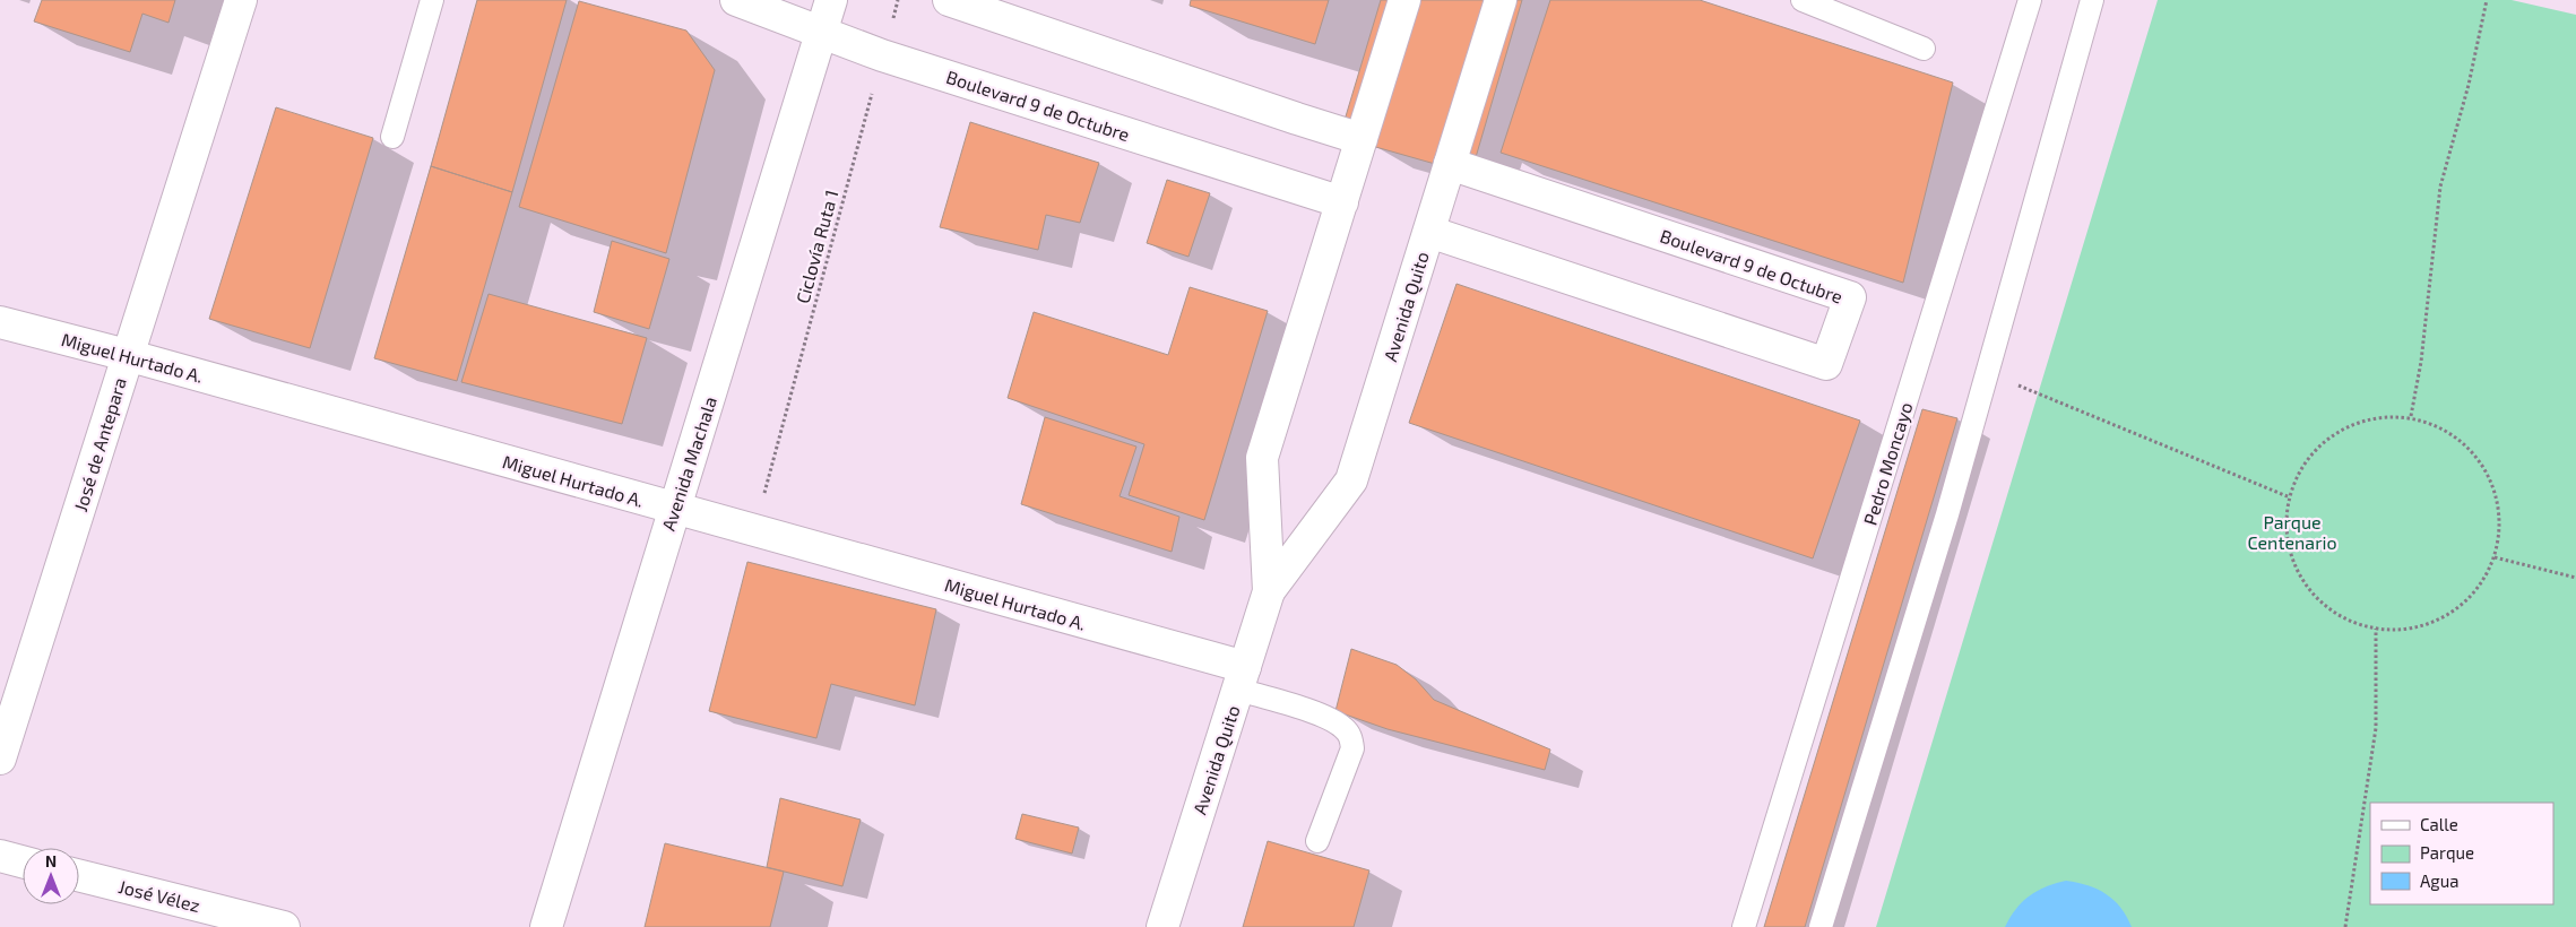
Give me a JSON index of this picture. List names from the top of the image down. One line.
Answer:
{"streets":{"main road":["Boulevard 9 de Octubre","Avenida Quito","Miguel Hurtado A.","José de Antepara","Avenida Machala","José Vélez"],"lane":["Pedro Moncayo"],"path":["Ciclovía Ruta 1"]},"crossings":[["Boulevard 9 de Octubre","Ciclovía Ruta 1"],["Boulevard 9 de Octubre","Avenida Quito"],["Boulevard 9 de Octubre","Avenida Machala"],["Avenida Quito","Miguel Hurtado A."],["Miguel Hurtado A.","José de Antepara"],["Miguel Hurtado A.","Avenida Machala"]],"parks":["Parque Centenario"],"legend":["Calle","Parque","Agua"],"north":"top"}
